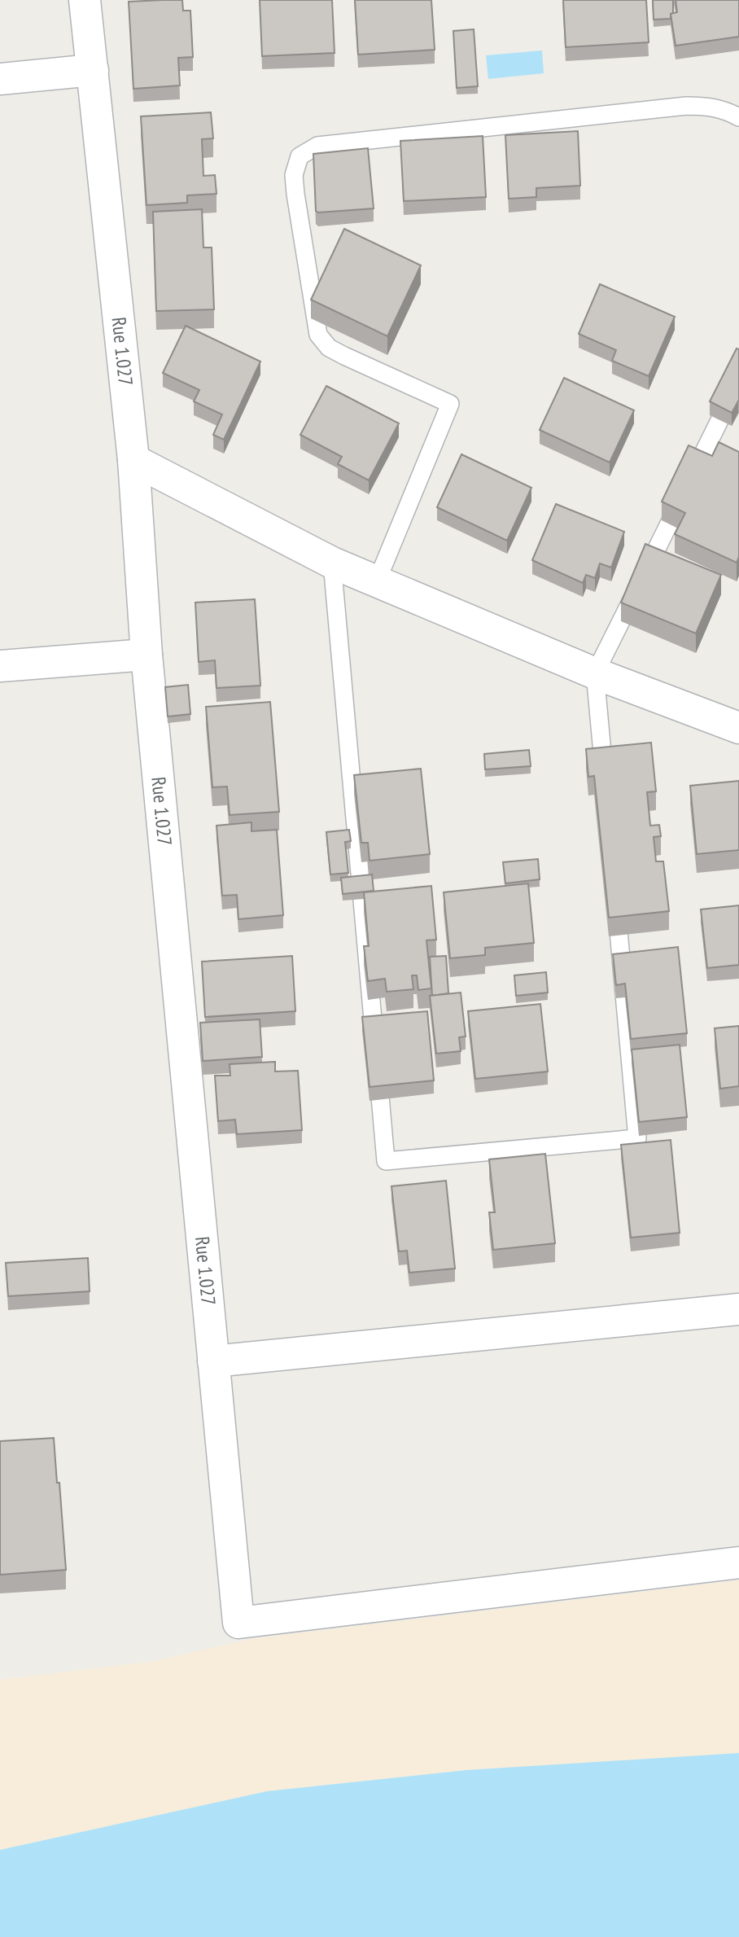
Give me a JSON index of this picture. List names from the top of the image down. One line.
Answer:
{"streets":{"street":["Rue 1.027"]}}
